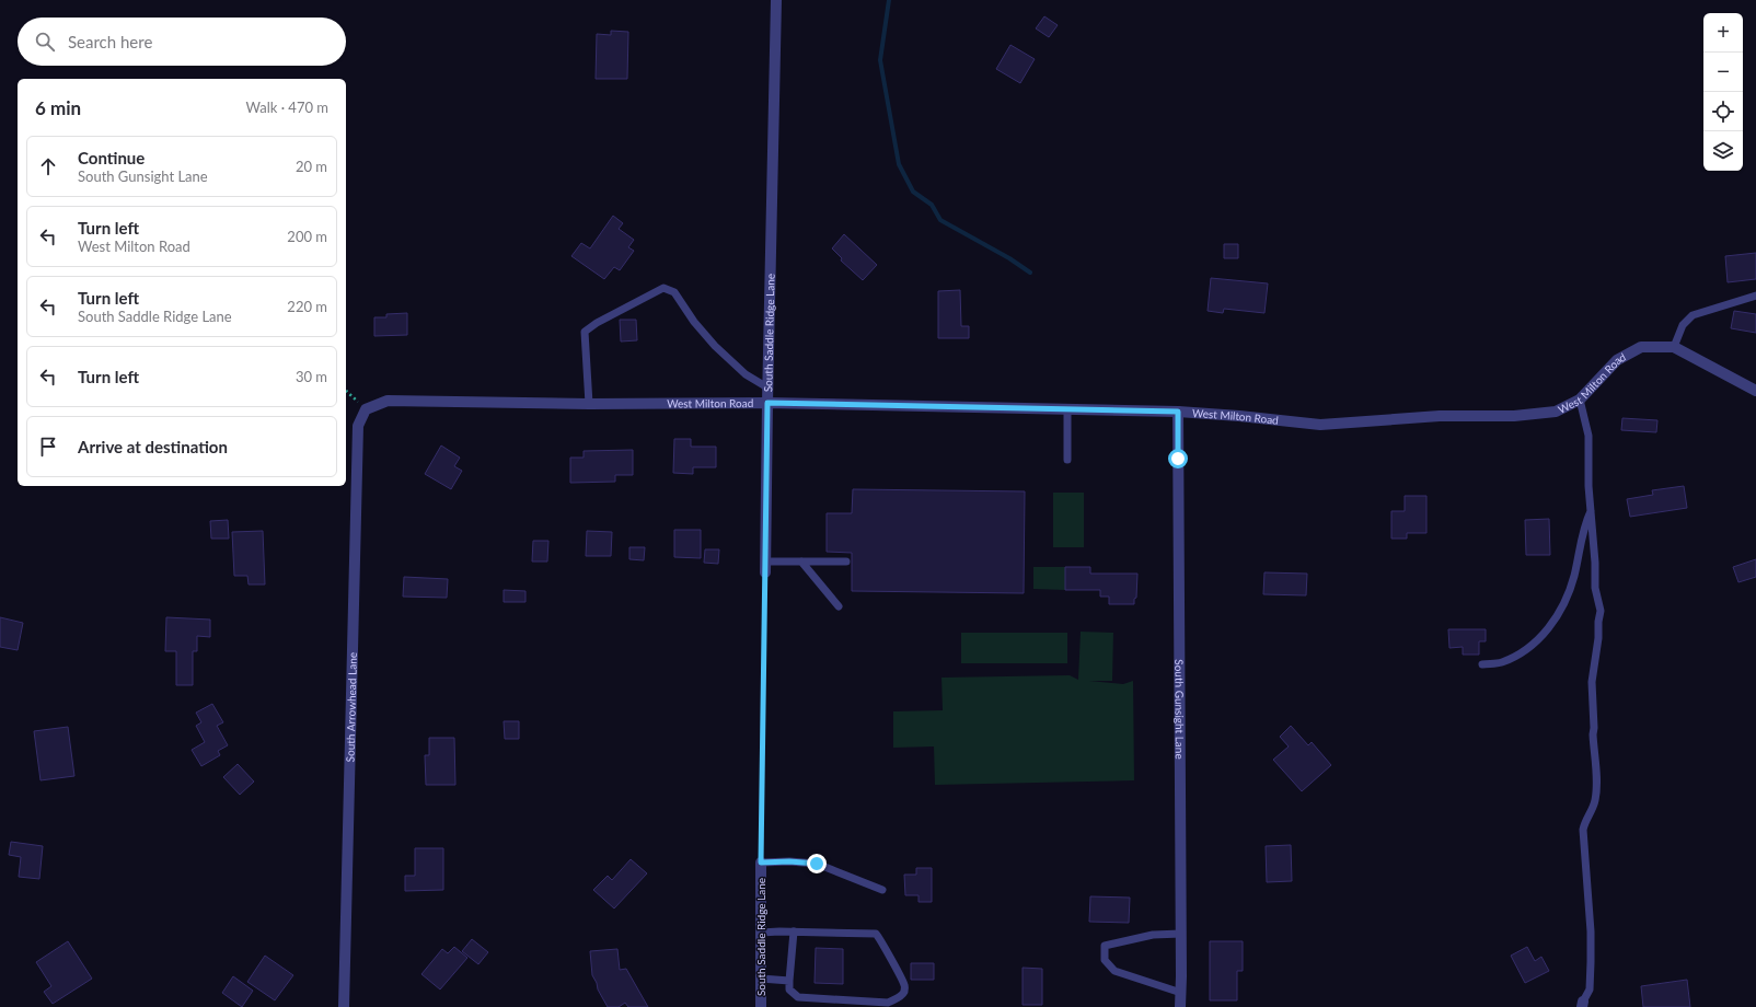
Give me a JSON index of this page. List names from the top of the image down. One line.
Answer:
{"streets":{"street":["South Saddle Ridge Lane","West Milton Road","South Arrowhead Lane","South Gunsight Lane"]},"crossings":[["South Saddle Ridge Lane","West Milton Road"],["West Milton Road","South Arrowhead Lane"],["West Milton Road","South Gunsight Lane"]],"page":{"map_buttons":["+","−"],"search":"Search here","heading":["6 min","Walk · 470 m"],"list":[["Continue","South Gunsight Lane","20 m"],["Turn left","West Milton Road","200 m"],["Turn left","South Saddle Ridge Lane","220 m"],["Turn left","30 m"],"Arrive at destination"]}}
